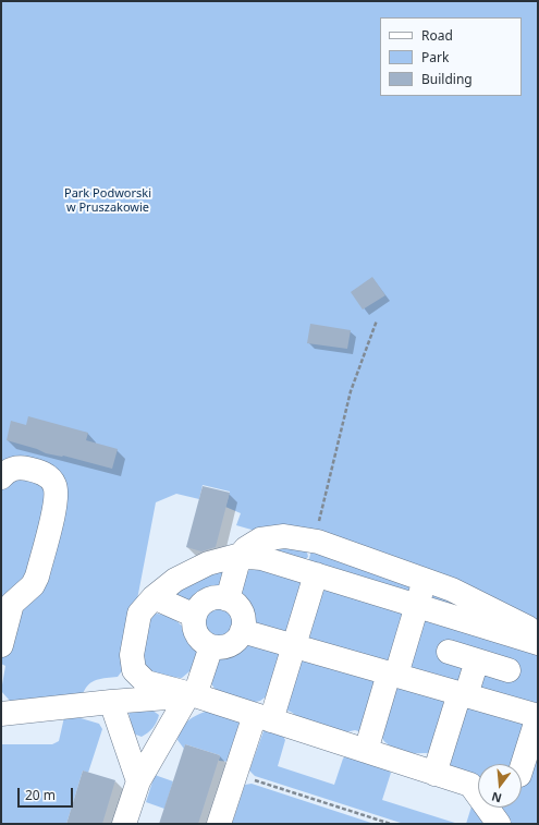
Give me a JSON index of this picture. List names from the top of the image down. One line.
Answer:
{"parks":["Park Podworski w Pruszakowie"],"legend":["Road","Park","Building"],"scale_bar":"20 m","north":"bottom"}
